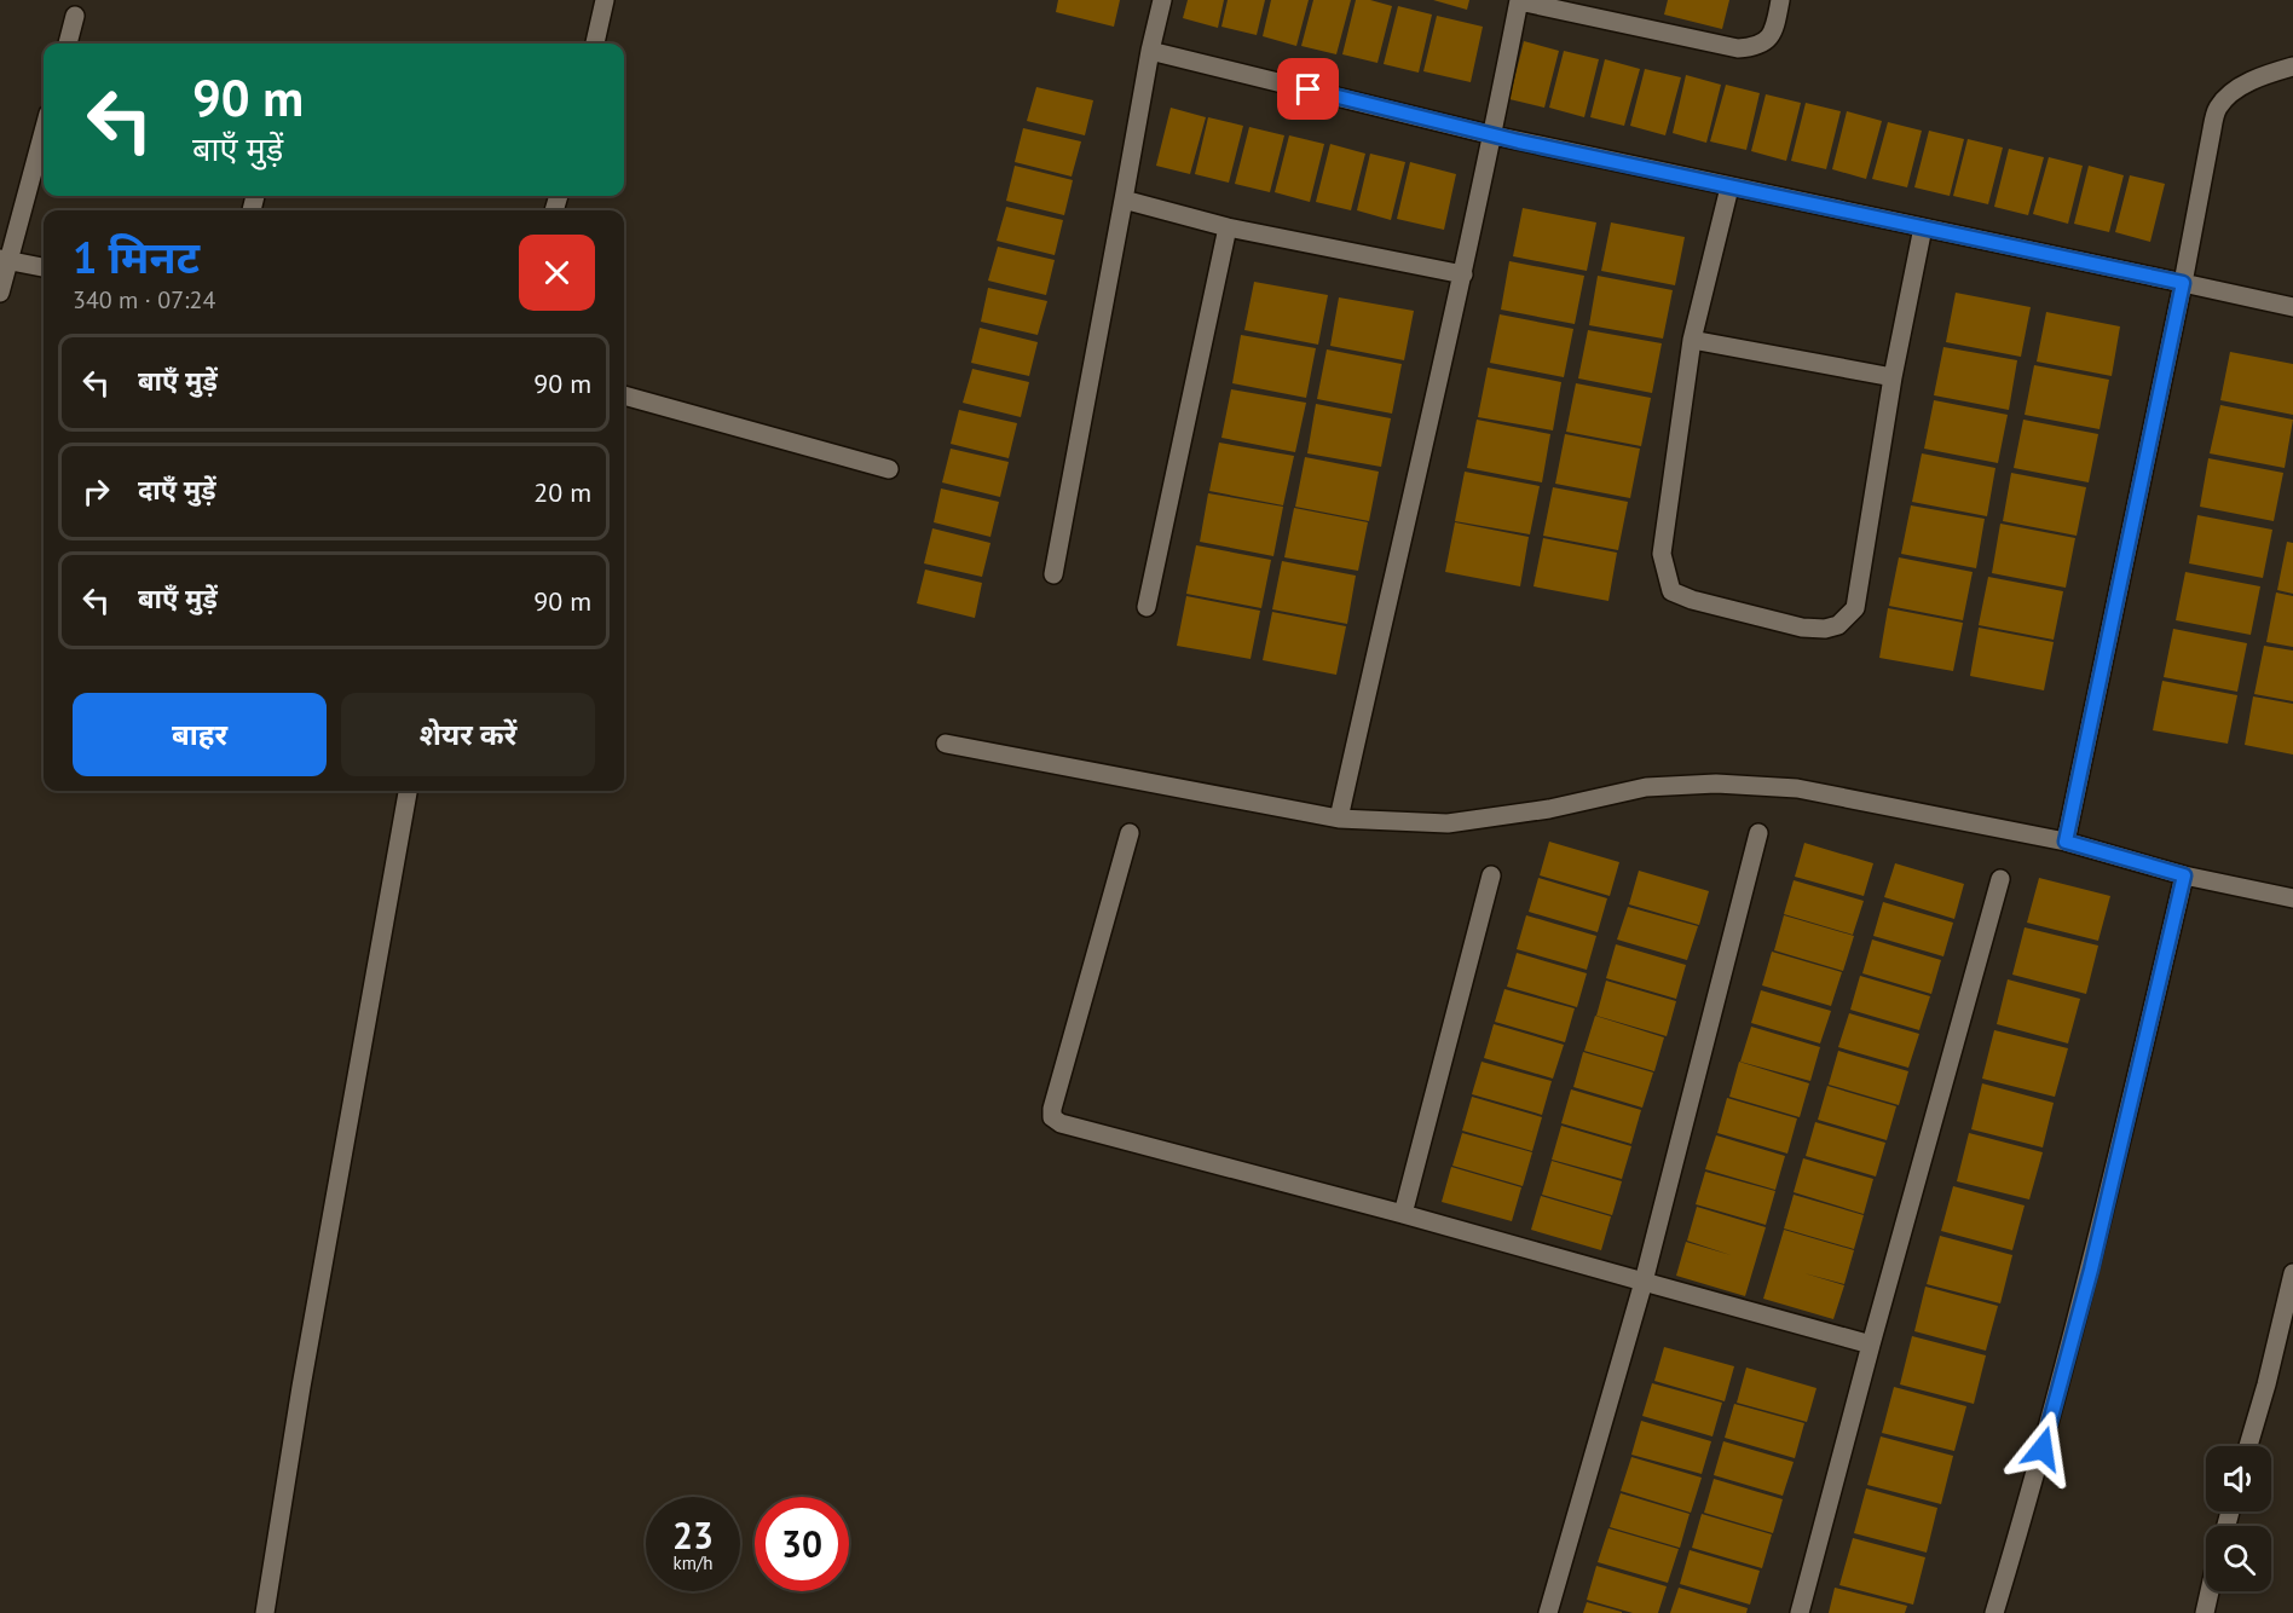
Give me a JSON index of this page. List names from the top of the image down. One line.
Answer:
{"page":{"turn":["90 m","बाएँ मुड़ें"],"heading":["1 मिनट","340 m · 07:24"],"list":[{"name":"बाएँ मुड़ें","value":"90 m"},{"name":"दाएँ मुड़ें","value":"20 m"},{"name":"बाएँ मुड़ें","value":"90 m"}],"buttons":["बाहर","शेयर करें"],"speed":"23 km/h","limit":"30"}}
